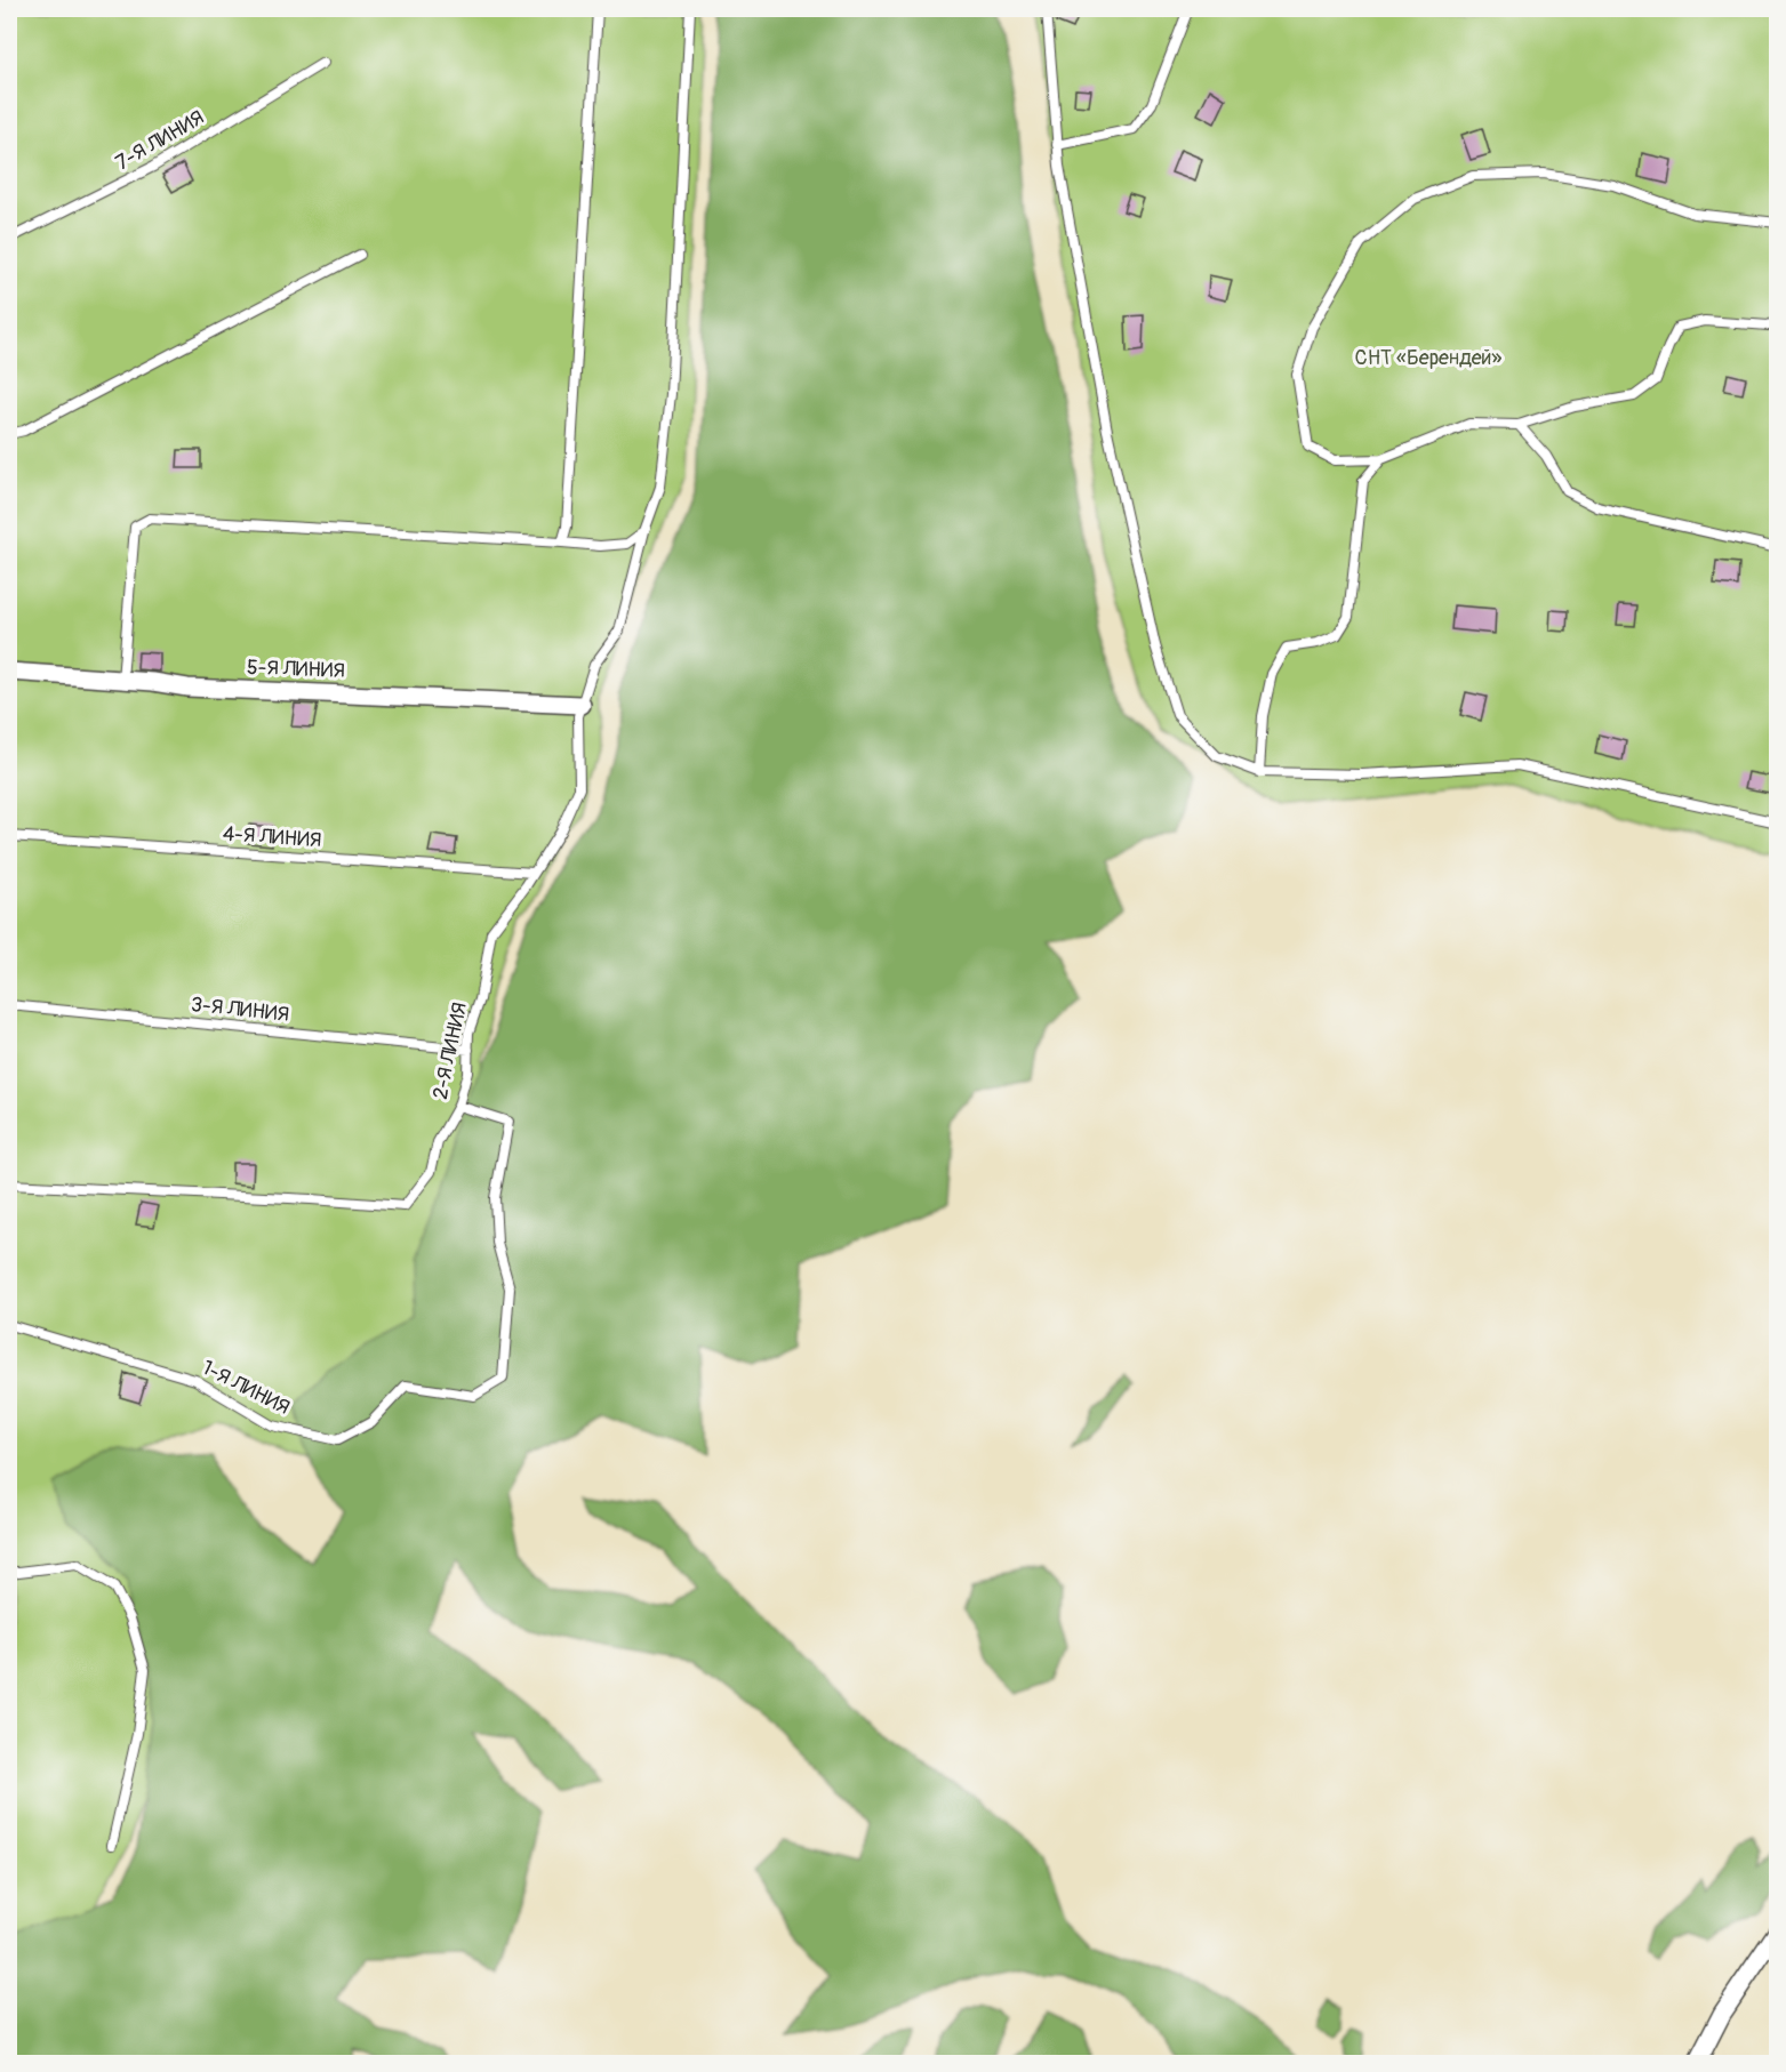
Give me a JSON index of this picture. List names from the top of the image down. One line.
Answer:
{"streets":{"street":["5-Я ЛИНИЯ"],"lane":["7-Я ЛИНИЯ","4-Я ЛИНИЯ","3-Я ЛИНИЯ","2-Я ЛИНИЯ","1-Я ЛИНИЯ"]},"crossings":[["5-Я ЛИНИЯ","2-Я ЛИНИЯ"],["4-Я ЛИНИЯ","2-Я ЛИНИЯ"],["3-Я ЛИНИЯ","2-Я ЛИНИЯ"],["2-Я ЛИНИЯ","1-Я ЛИНИЯ"]],"parks":["СНТ «Берендей»"]}
